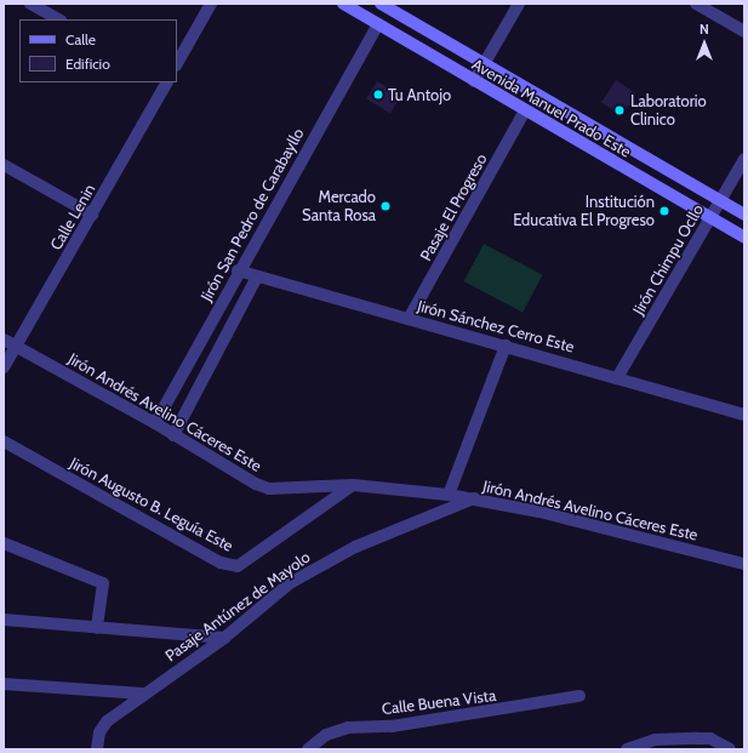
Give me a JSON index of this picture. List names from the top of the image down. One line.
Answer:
{"streets":{"street":["Avenida Manuel Prado Este","Pasaje El Progreso","Jirón San Pedro de Carabayllo","Calle Lenin","Jirón Chimpu Ocllo","Jirón Sánchez Cerro Este","Jirón Andrés Avelino Cáceres Este","Jirón Augusto B. Leguía Este","Pasaje Antúnez de Mayolo","Calle Buena Vista"]},"crossings":[["Avenida Manuel Prado Este","Pasaje El Progreso"],["Avenida Manuel Prado Este","Jirón San Pedro de Carabayllo"],["Avenida Manuel Prado Este","Jirón Chimpu Ocllo"],["Pasaje El Progreso","Jirón Sánchez Cerro Este"],["Jirón San Pedro de Carabayllo","Jirón Sánchez Cerro Este"],["Jirón San Pedro de Carabayllo","Jirón Andrés Avelino Cáceres Este"],["Calle Lenin","Jirón Andrés Avelino Cáceres Este"],["Jirón Chimpu Ocllo","Jirón Sánchez Cerro Este"],["Jirón Andrés Avelino Cáceres Este","Jirón Augusto B. Leguía Este"],["Jirón Andrés Avelino Cáceres Este","Pasaje Antúnez de Mayolo"]],"places":["Tu Antojo","Laboratorio Clinico","Mercado Santa Rosa","Institución Educativa El Progreso"],"legend":["Calle","Edificio"],"north":"top"}
